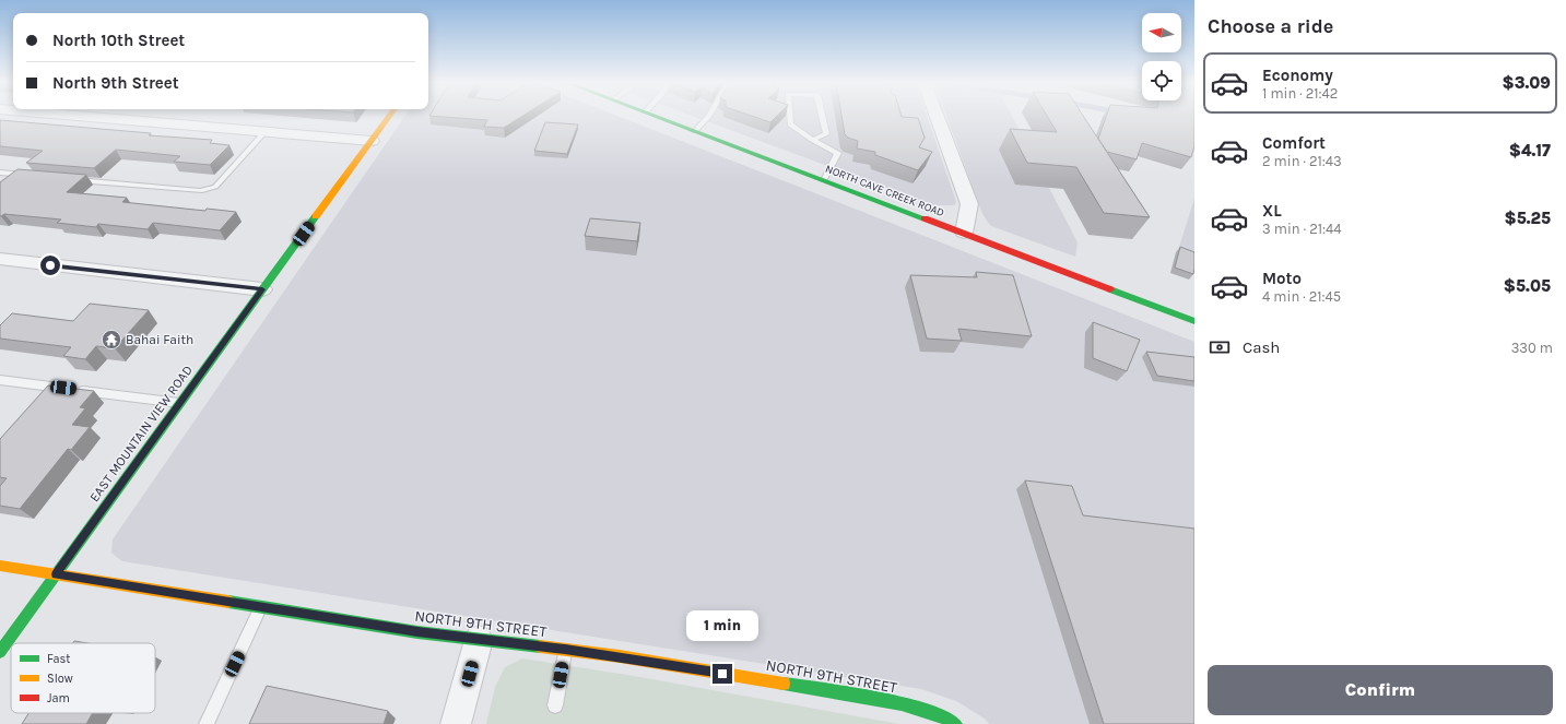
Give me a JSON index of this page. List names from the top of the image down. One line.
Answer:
{"streets":{"street":["NORTH CAVE CREEK ROAD","EAST MOUNTAIN VIEW ROAD","NORTH 9TH STREET"]},"crossings":[["EAST MOUNTAIN VIEW ROAD","NORTH 9TH STREET"]],"places":{"temple":["Bahai Faith"]},"legend":["Fast","Slow","Jam"],"north":"left","page":{"heading":"Choose a ride","banner":["North 10th Street","North 9th Street"],"list":[{"name":"Economy","note":"1 min · 21:42","value":"$3.09"},{"name":"Comfort","note":"2 min · 21:43","value":"$4.17"},{"name":"XL","note":"3 min · 21:44","value":"$5.25"},{"name":"Moto","note":"4 min · 21:45","value":"$5.05"}],"pay":["Cash","330 m"],"bubble":"1 min","buttons":"Confirm"}}
